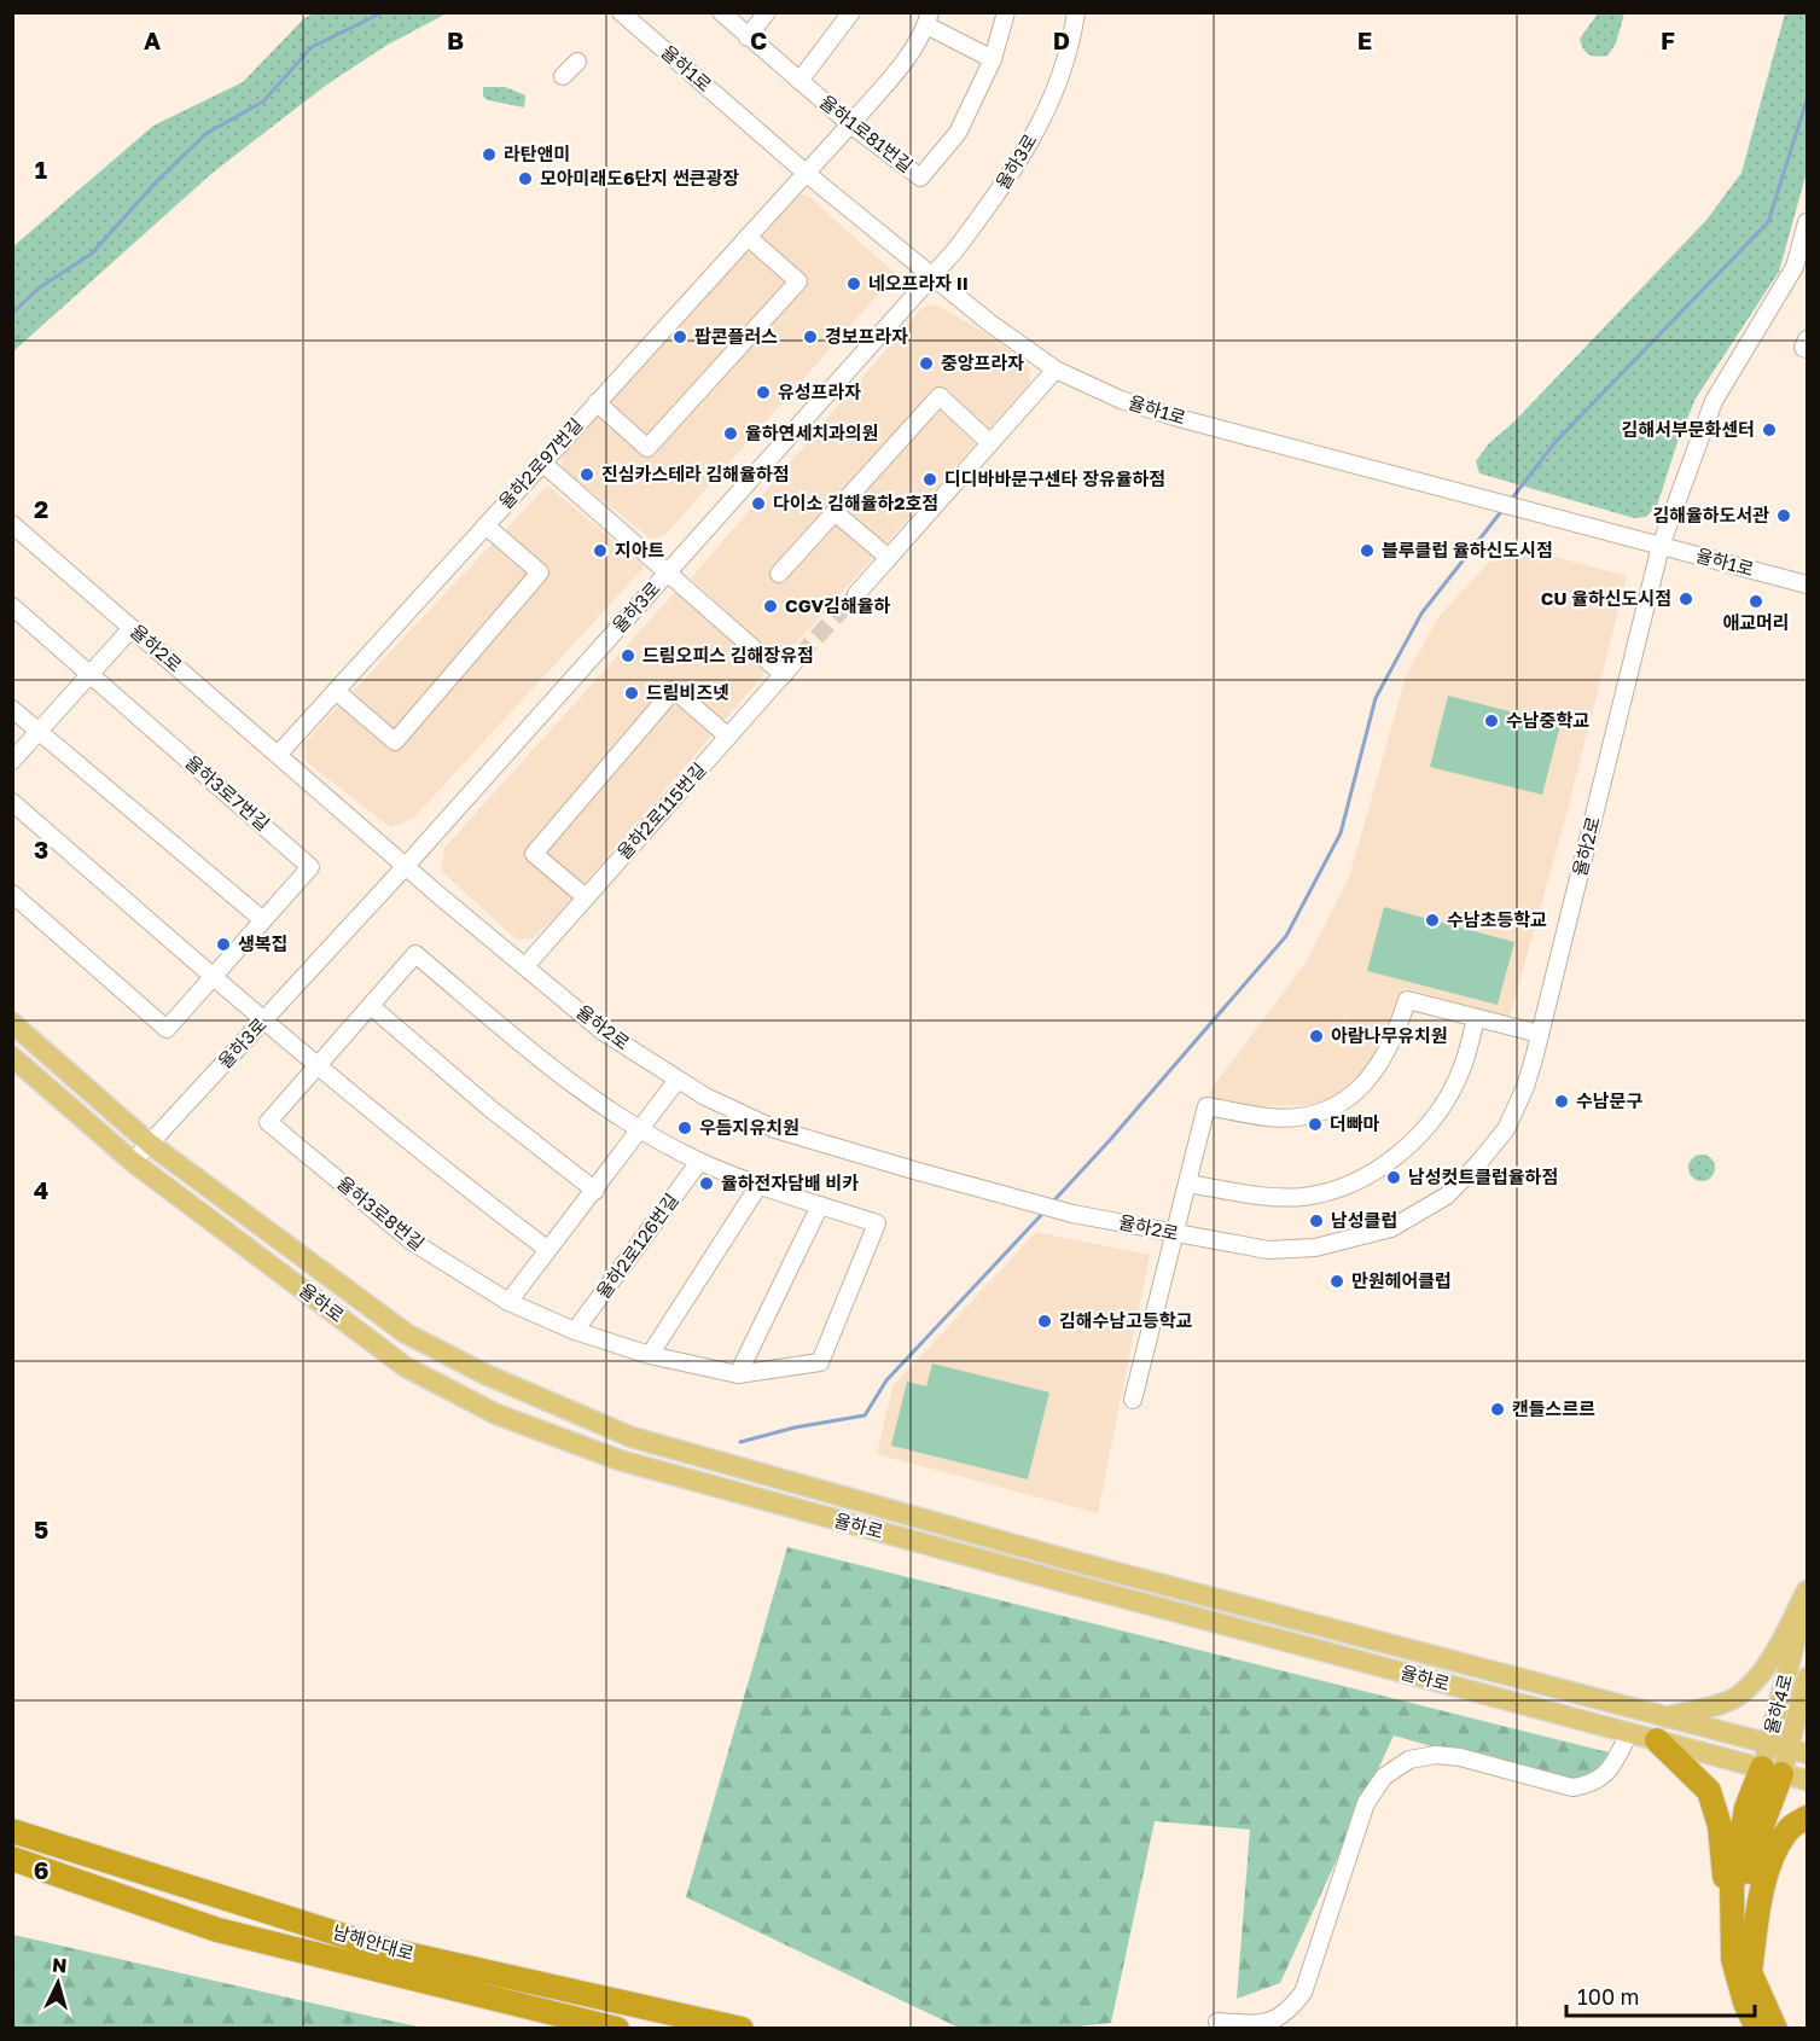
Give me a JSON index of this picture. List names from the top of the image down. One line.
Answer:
{"streets":{"highway":["남해안대로"],"main road":["율하로","율하4로"],"street":["율하1로","율하1로81번길","율하3로","율하2로97번길","율하2로","율하3로7번길","율하2로115번길","율하3로8번길","율하2로126번길"]},"crossings":[["율하1로","율하3로"],["율하1로","율하2로97번길"],["율하1로","율하2로"],["율하1로81번길","율하2로97번길"],["율하3로","율하2로"],["율하3로","율하로"],["율하2로97번길","율하2로"],["율하2로","율하2로115번길"],["율하로","율하4로"]],"places":["라탄앤미","모아미래도6단지 썬큰광장","네오프라자 II","팝콘플러스","경보프라자","중앙프라자","유성프라자","김해서부문화센터","율하연세치과의원","진심카스테라 김해율하점","디디바바문구센타 장유율하점","다이소 김해율하2호점","김해율하도서관","지아트","블루클럽 율하신도시점","CU 율하신도시점","애교머리","CGV김해율하","드림오피스 김해장유점","드림비즈넷","수남중학교","수남초등학교","생복집","아람나무유치원","수남문구","더빠마","우듬지유치원","남성컷트클럽율하점","율하전자담배 비카","남성클럽","만원헤어클럽","김해수남고등학교","캔들스르르"],"scale_bar":"100 m","north":"top","grid":{"columns":["A","B","C","D","E","F"],"rows":["1","2","3","4","5","6"]}}
